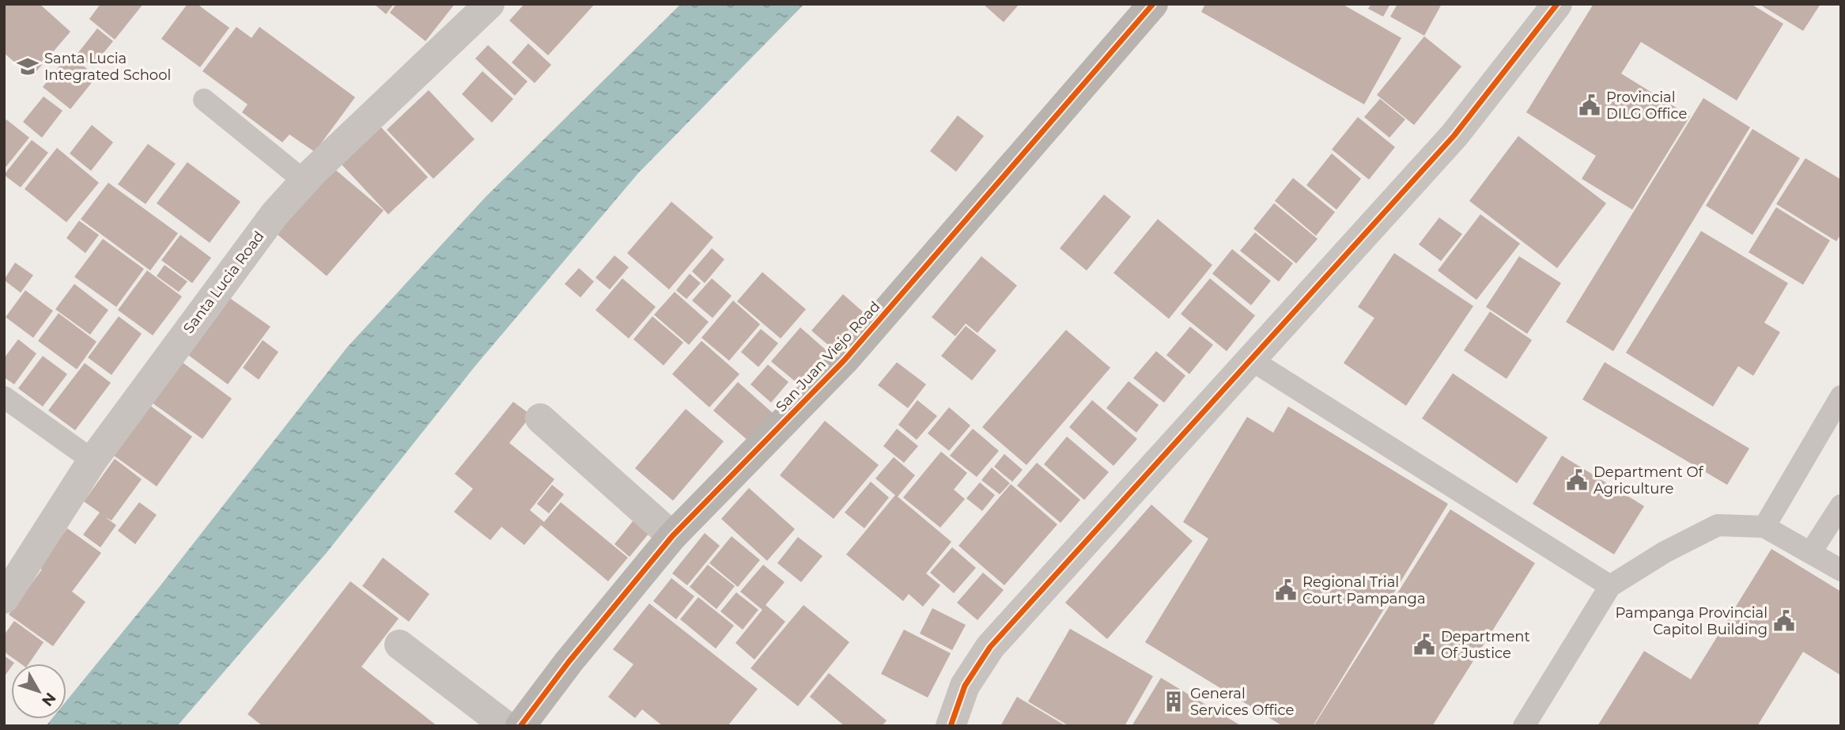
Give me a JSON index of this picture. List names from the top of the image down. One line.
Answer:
{"streets":{"street":["Santa Lucia Road","San Juan Viejo Road"]},"places":{"school or university":["Santa Lucia Integrated School"],"public building":["Provincial DILG Office","Department Of Agriculture","Regional Trial Court Pampanga","Pampanga Provincial Capitol Building","Department Of Justice"],"building":["General Services Office"]},"north":"bottom right"}
